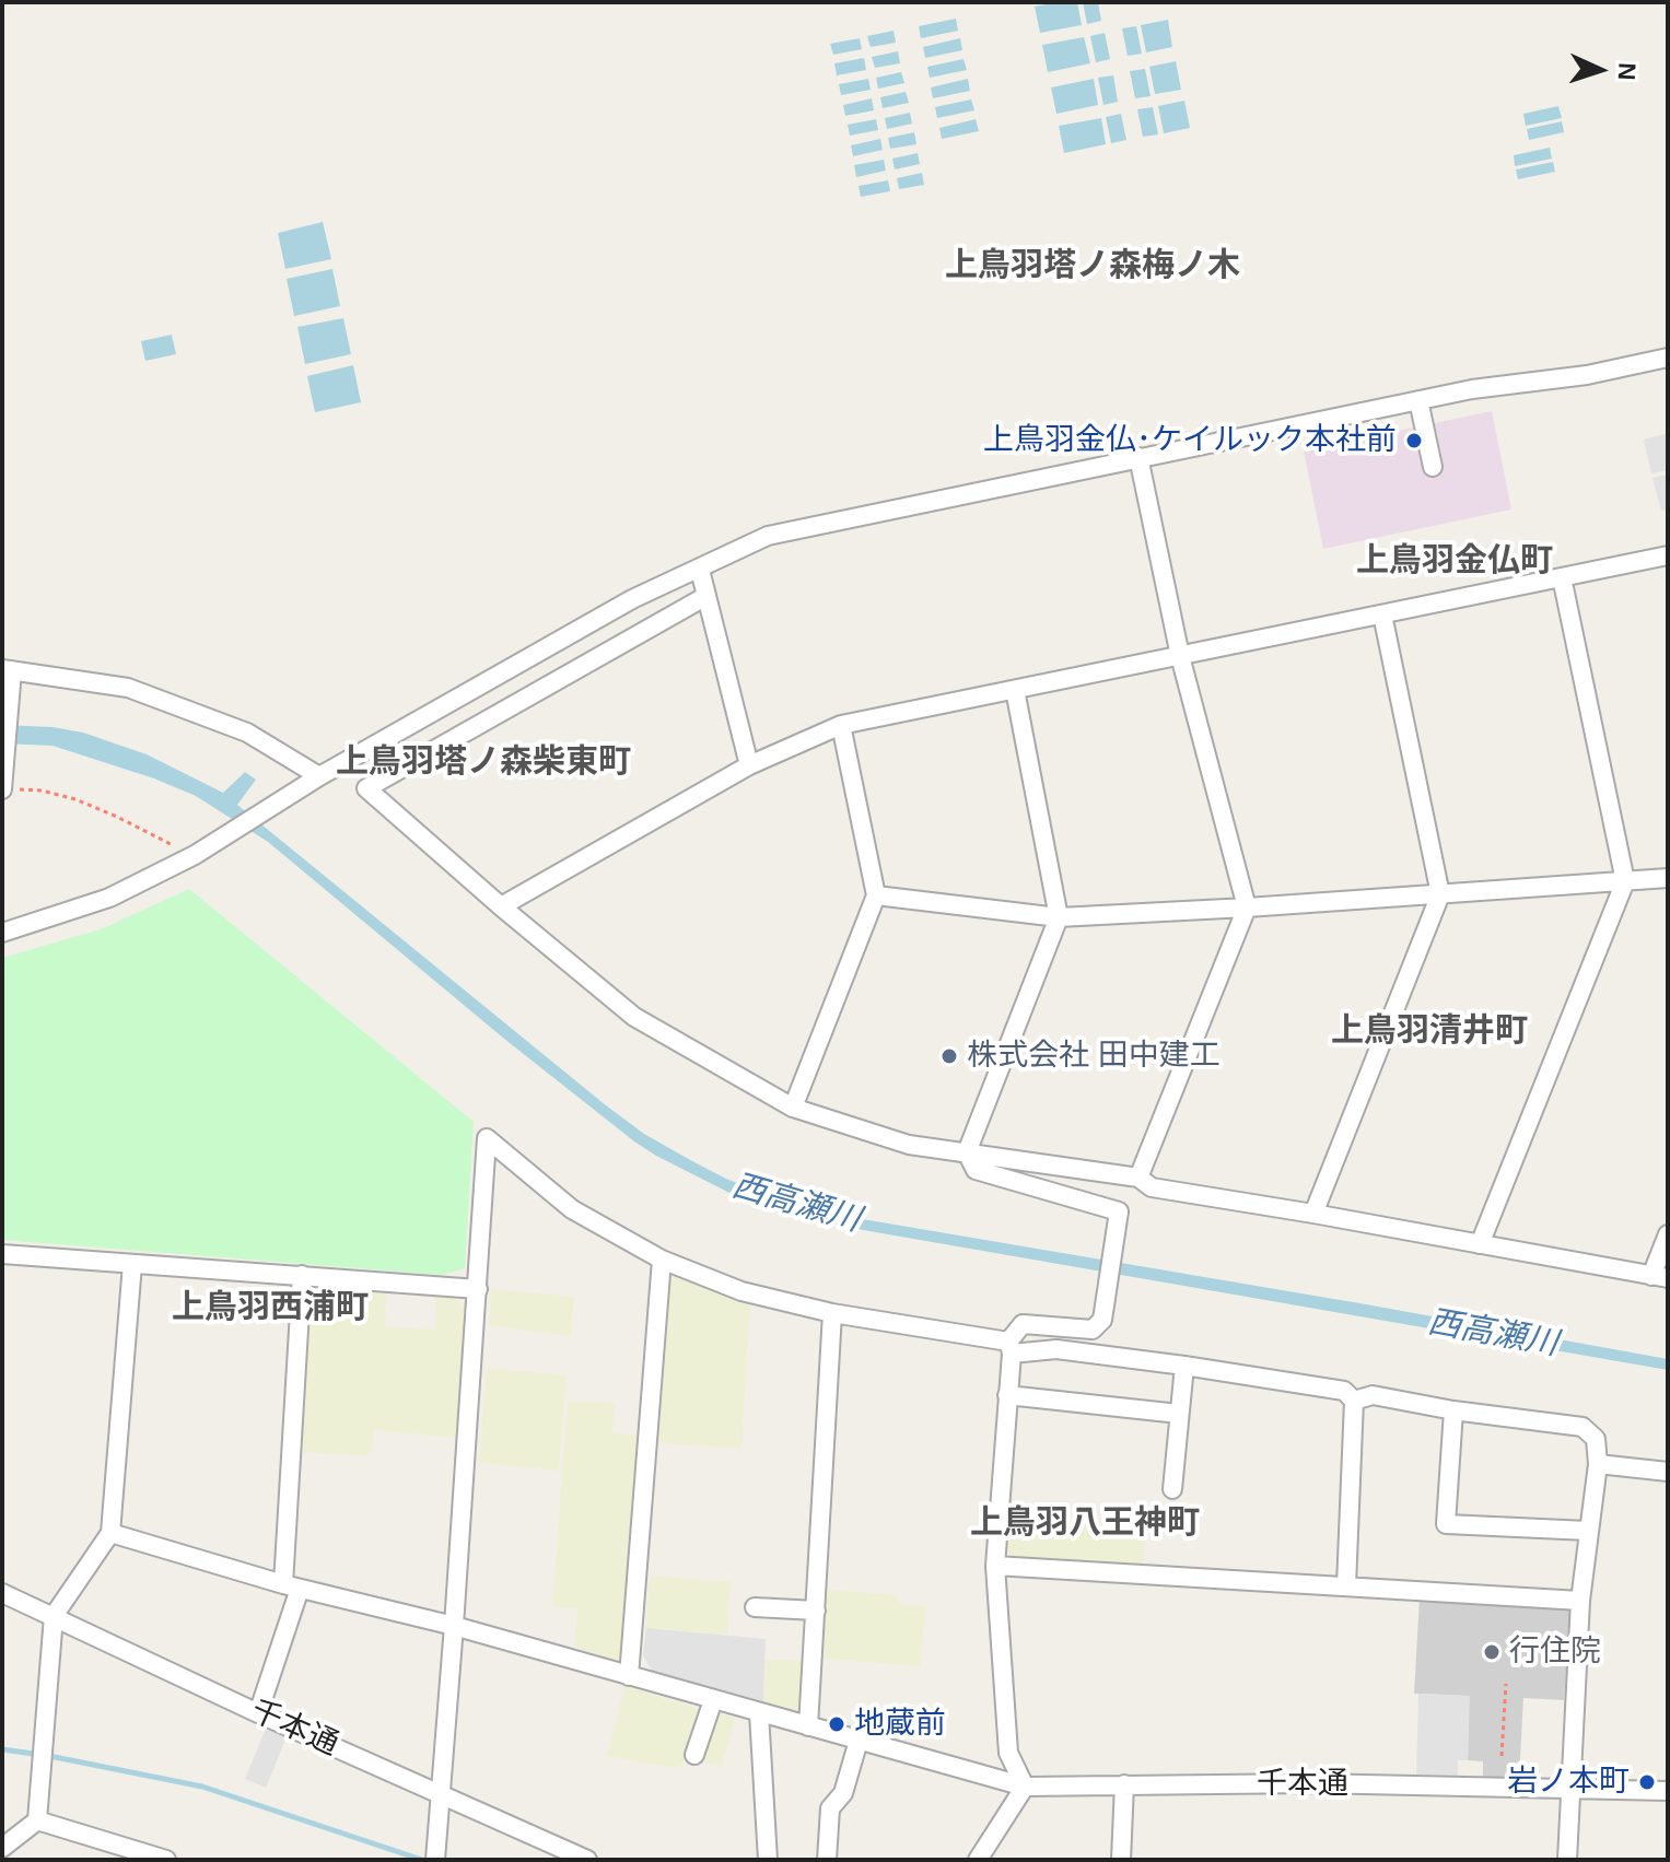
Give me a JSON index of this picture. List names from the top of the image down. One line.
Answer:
{"streets":{"street":["千本通"]},"districts":["上鳥羽塔ノ森梅ノ木","上鳥羽金仏町","上鳥羽塔ノ森柴東町","上鳥羽清井町","上鳥羽西浦町","上鳥羽八王神町"],"water":["西高瀬川"],"places":["上鳥羽金仏･ケイルック本社前","株式会社 田中建工","行住院","地蔵前","岩ノ本町"],"north":"right"}
